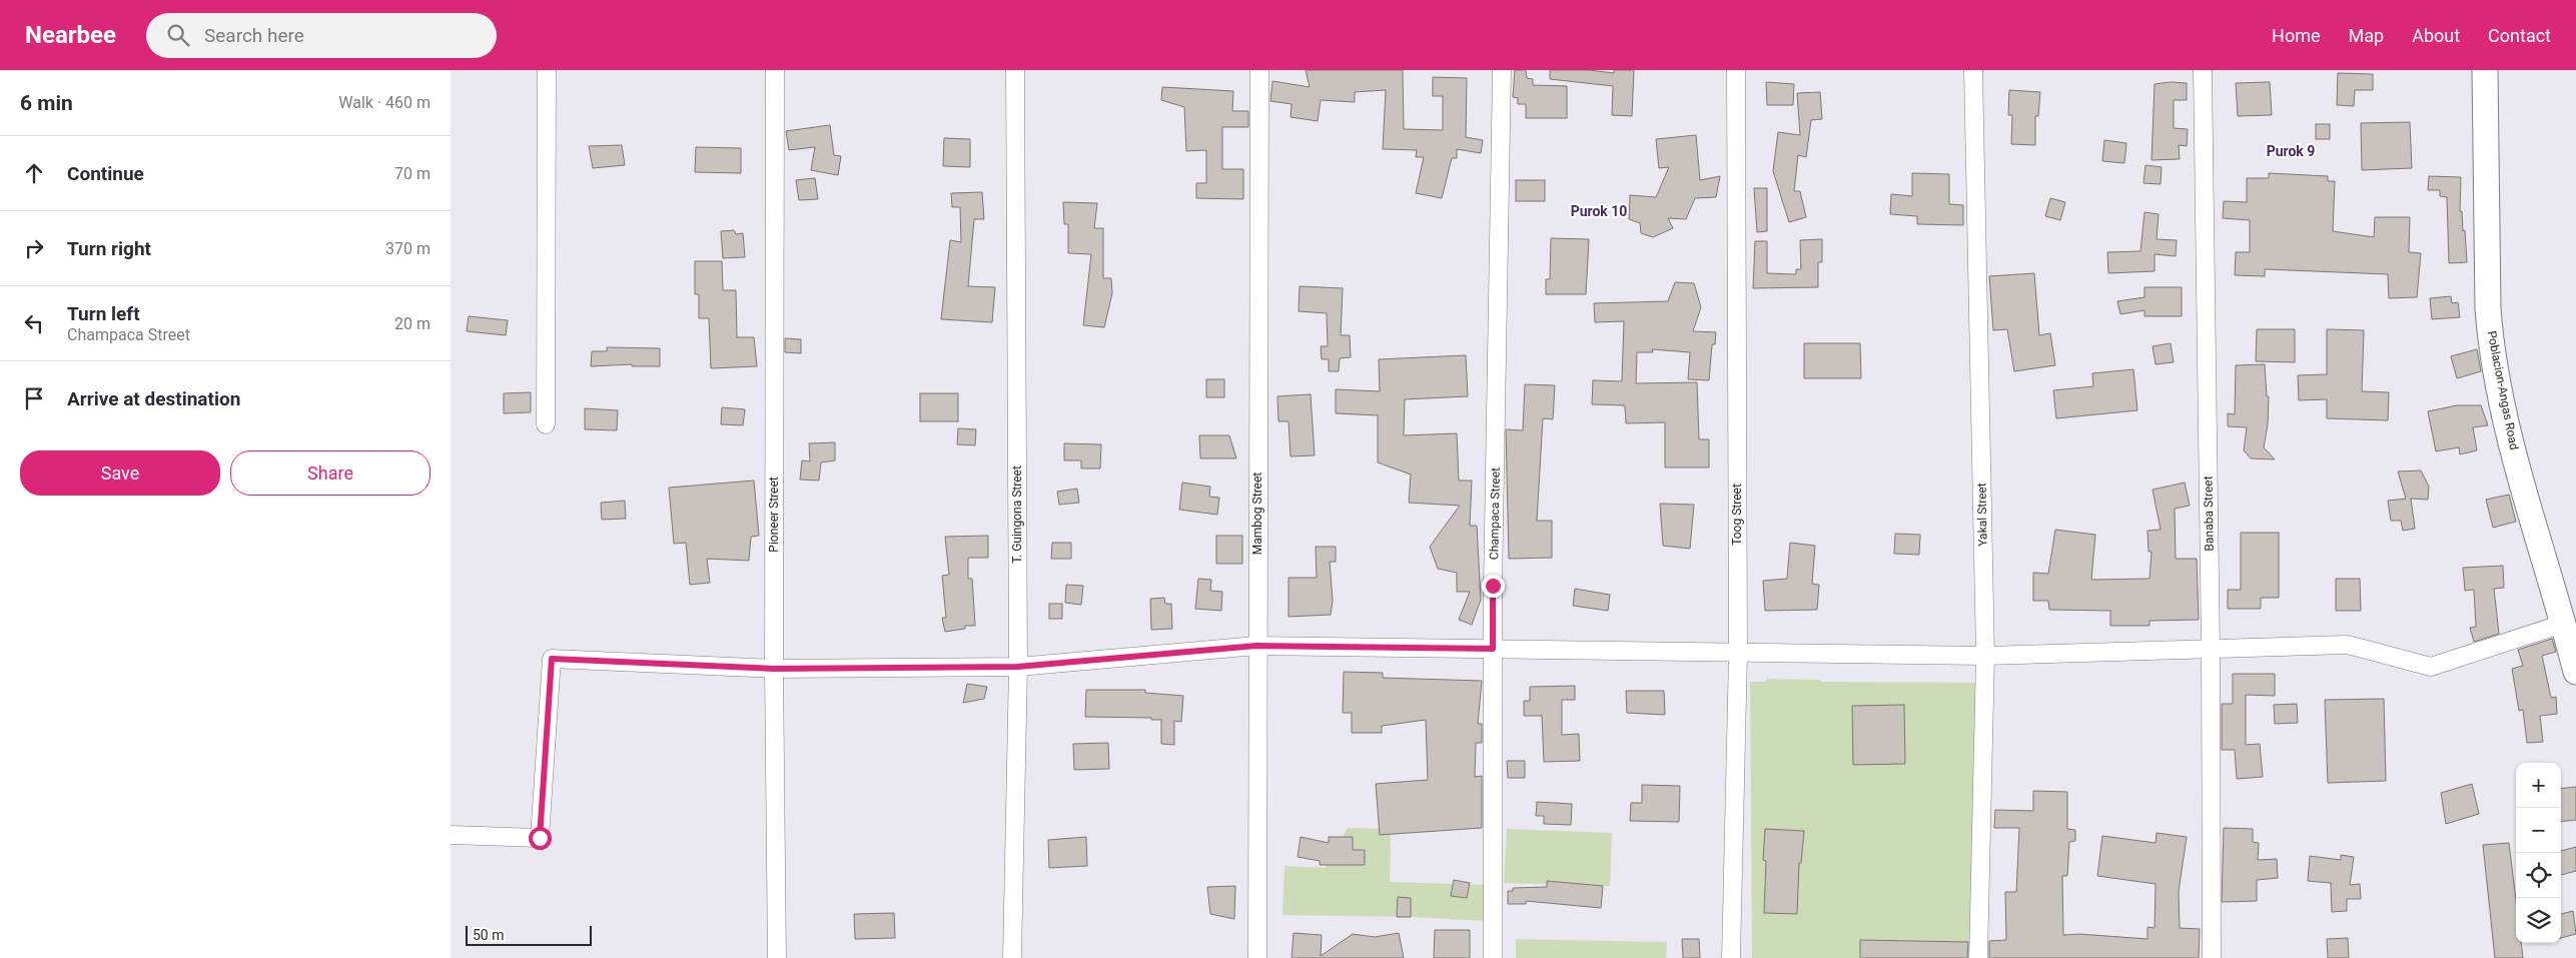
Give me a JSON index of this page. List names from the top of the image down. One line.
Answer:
{"streets":{"street":["Poblacion-Angas Road","Mambog Street","Champaca Street","Banaba Street","Pioneer Street","T. Guingona Street","Toog Street","Yakal Street"]},"districts":["Purok 9","Purok 10"],"scale_bar":"50 m","page":{"header":"Nearbee","search":"Search here","nav":["Home","Map","About","Contact"],"heading":["6 min","Walk · 460 m"],"list":[["Continue","70 m"],["Turn right","370 m"],["Turn left","Champaca Street","20 m"],"Arrive at destination"],"buttons":["Save","Share"],"map_buttons":["+","−"],"scale":"50 m"}}
